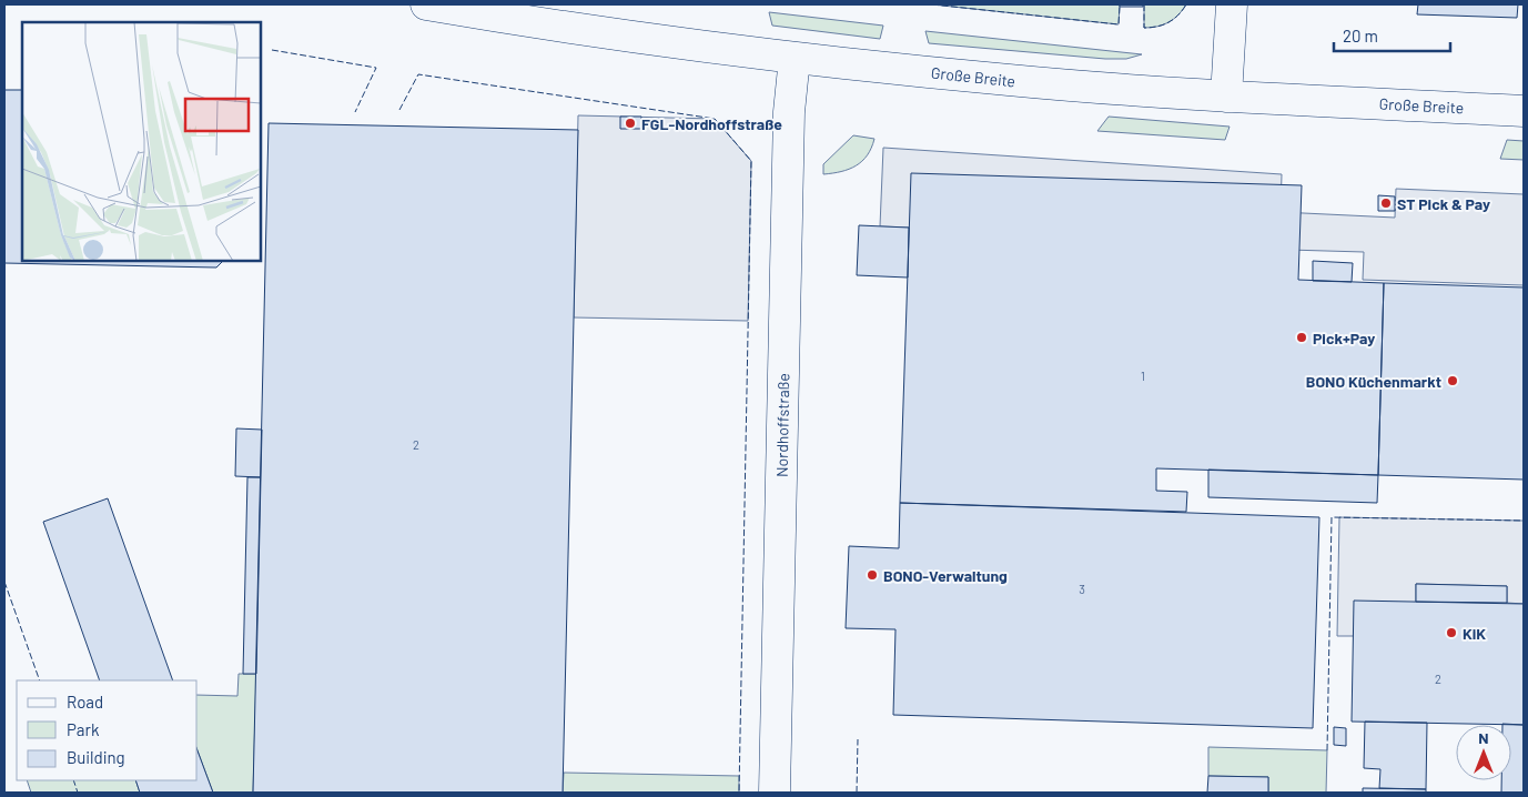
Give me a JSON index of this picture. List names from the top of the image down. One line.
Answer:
{"streets":{"street":["Große Breite","Nordhoffstraße"]},"crossings":[["Große Breite","Nordhoffstraße"]],"places":["FGL-Nordhoffstraße","ST Pick & Pay","Pick+Pay","BONO Küchenmarkt","BONO-Verwaltung","KiK"],"house_numbers":["1","2","3","2"],"legend":["Road","Park","Building"],"scale_bar":"20 m","north":"top"}
